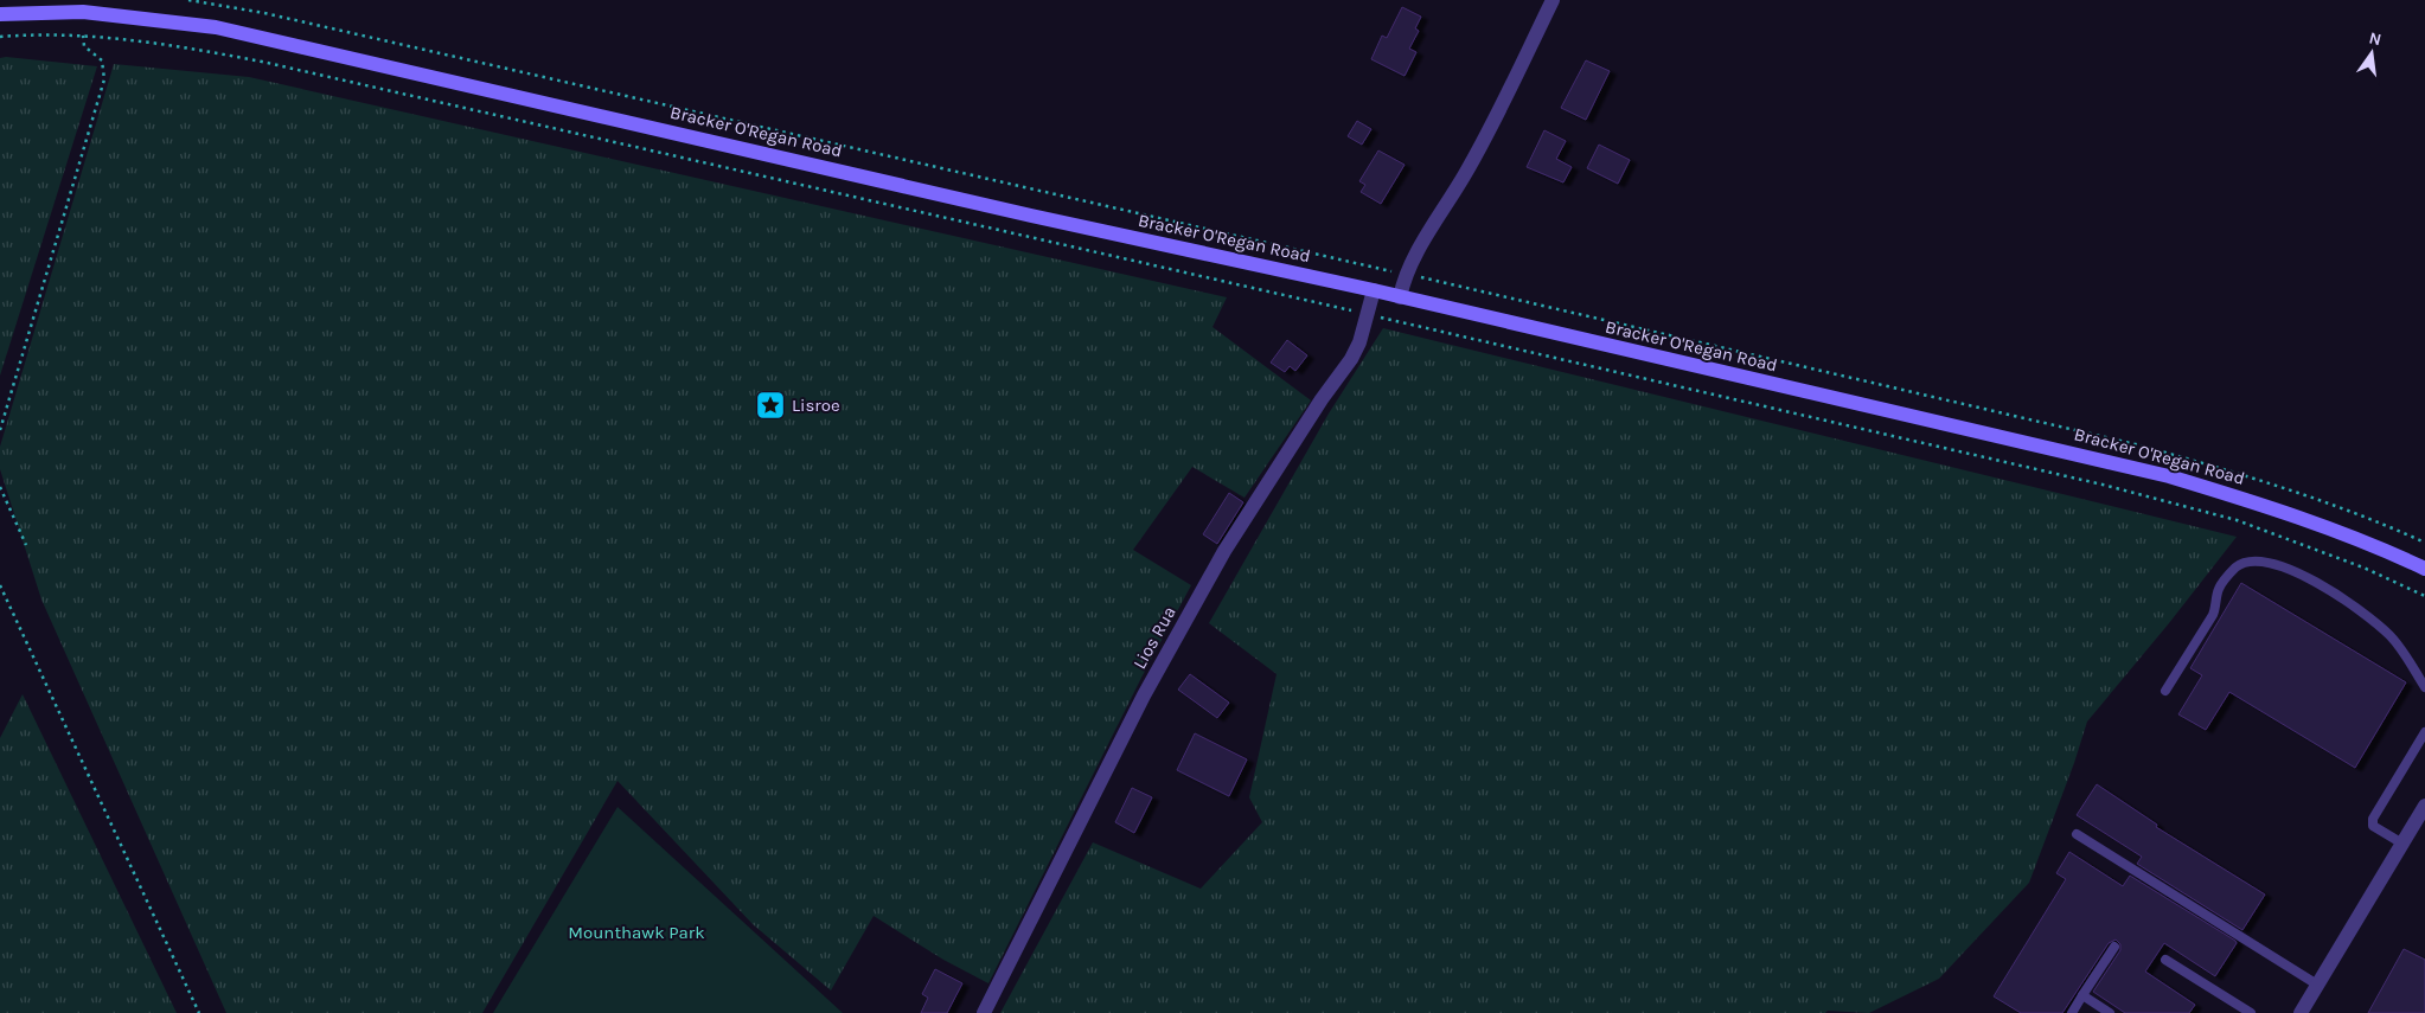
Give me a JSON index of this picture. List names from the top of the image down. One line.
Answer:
{"streets":{"main road":["Bracker O'Regan Road"],"street":["Lios Rua"]},"crossings":[["Bracker O'Regan Road","Lios Rua"]],"parks":["Mounthawk Park"],"places":{"place":["Lisroe"]},"north":"top"}
